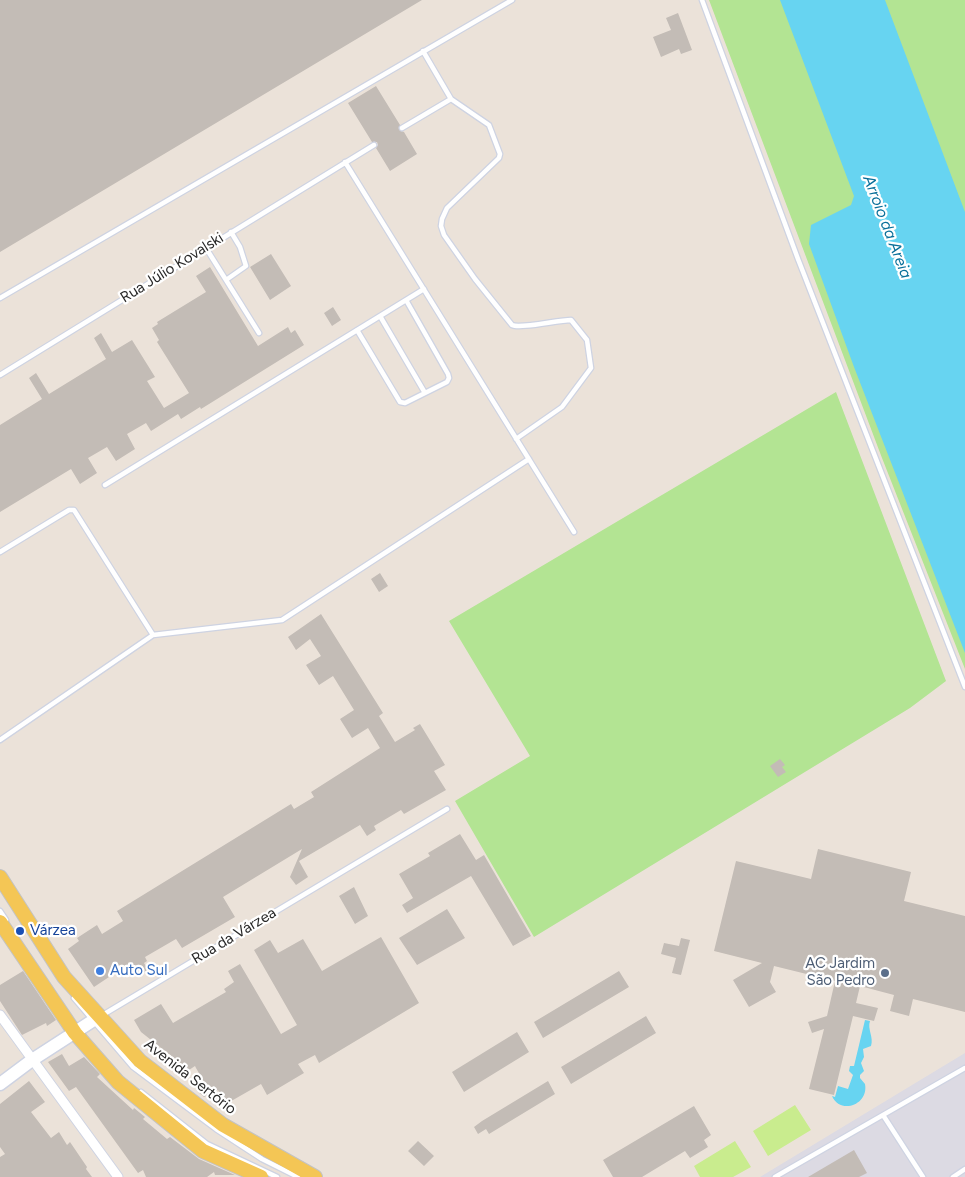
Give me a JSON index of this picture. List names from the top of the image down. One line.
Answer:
{"streets":{"main road":["Avenida Sertório"],"street":["Rua da Várzea"],"lane":["Rua Júlio Kovalski"]},"crossings":[["Rua da Várzea","Avenida Sertório"]],"water":["Arroio da Areia"],"places":["Várzea","Auto Sul","AC Jardim São Pedro"]}
